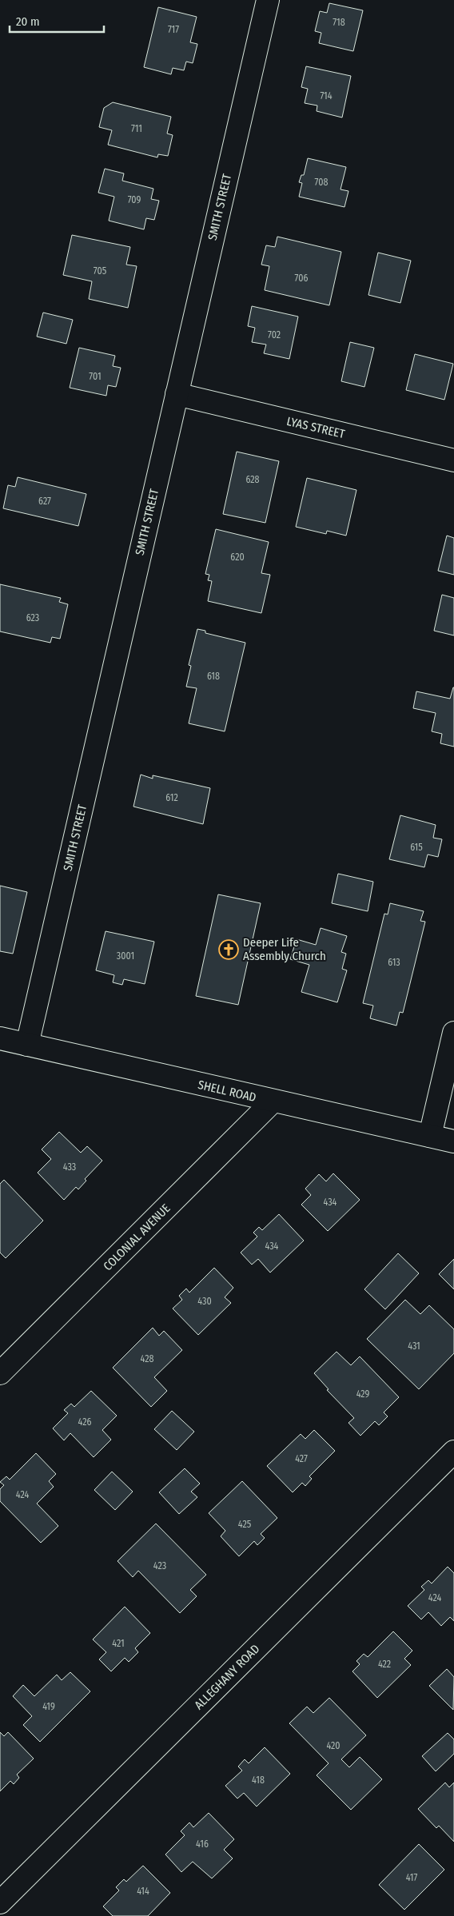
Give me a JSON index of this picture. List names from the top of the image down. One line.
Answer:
{"streets":{"street":["SMITH STREET","LYAS STREET","SHELL ROAD","COLONIAL AVENUE","ALLEGHANY ROAD"]},"crossings":[["SMITH STREET","LYAS STREET"],["SMITH STREET","SHELL ROAD"],["SHELL ROAD","COLONIAL AVENUE"]],"places":{"church":["Deeper Life Assembly Church"]},"house_numbers":["718","717","714","711","708","709","705","706","702","701","628","627","620","623","618","612","615","3001","613","433","434","434","430","431","428","429","426","427","424","425","423","424","421","422","419","420","418","416","417","414"],"scale_bar":"20 m"}
